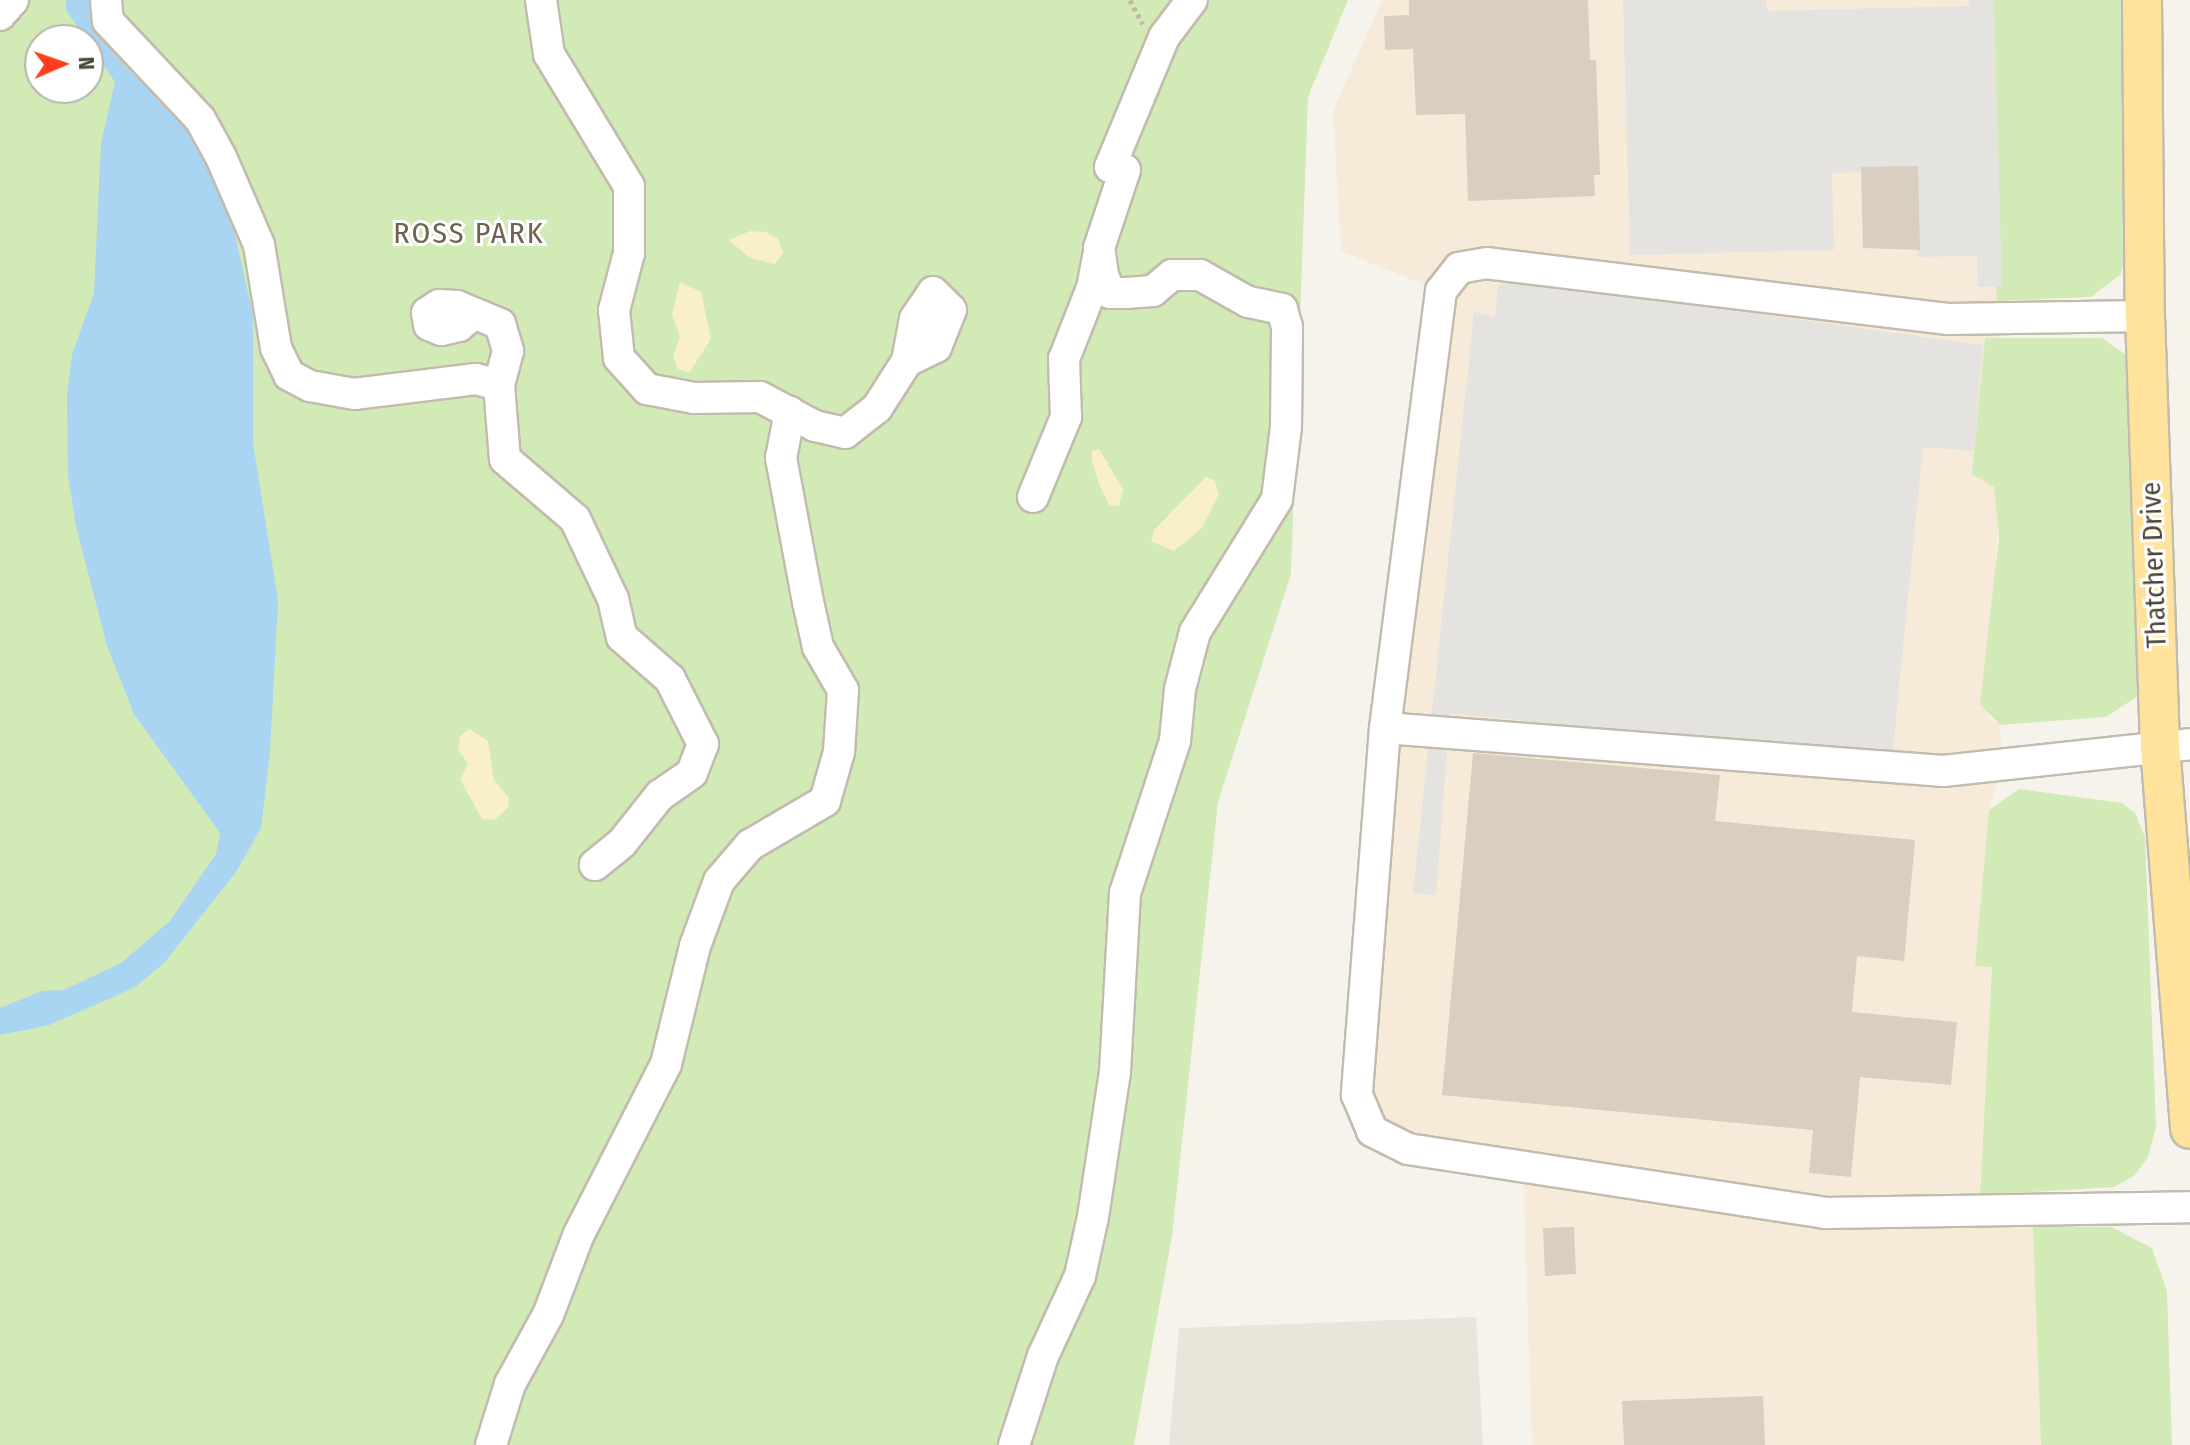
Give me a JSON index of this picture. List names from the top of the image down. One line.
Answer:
{"streets":{"main road":["Thatcher Drive"]},"districts":["ROSS PARK"],"north":"right"}
